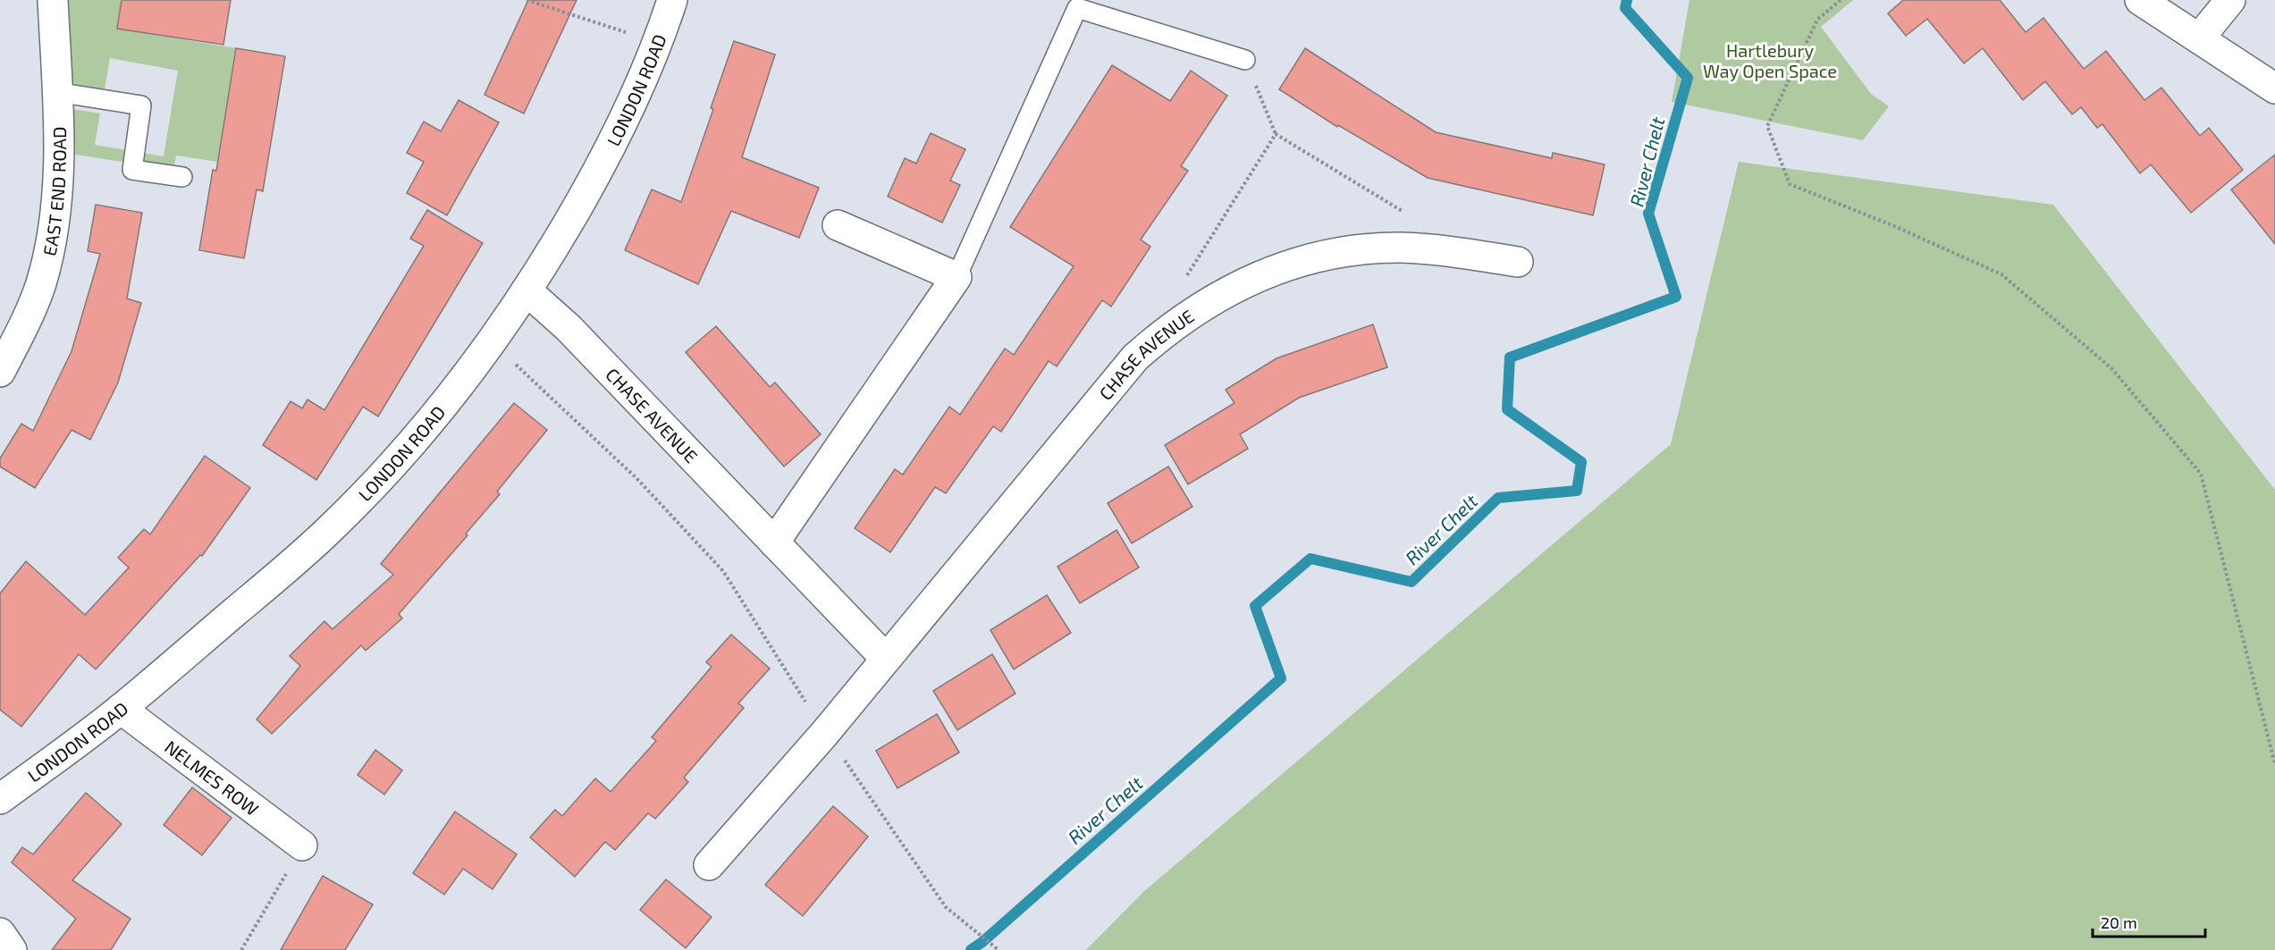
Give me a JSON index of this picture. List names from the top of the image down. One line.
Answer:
{"streets":{"main road":["LONDON ROAD","EAST END ROAD","CHASE AVENUE","NELMES ROW"]},"crossings":[["LONDON ROAD","CHASE AVENUE"],["LONDON ROAD","NELMES ROW"]],"water":["River Chelt"],"parks":["Hartlebury Way Open Space"],"scale_bar":"20 m"}
